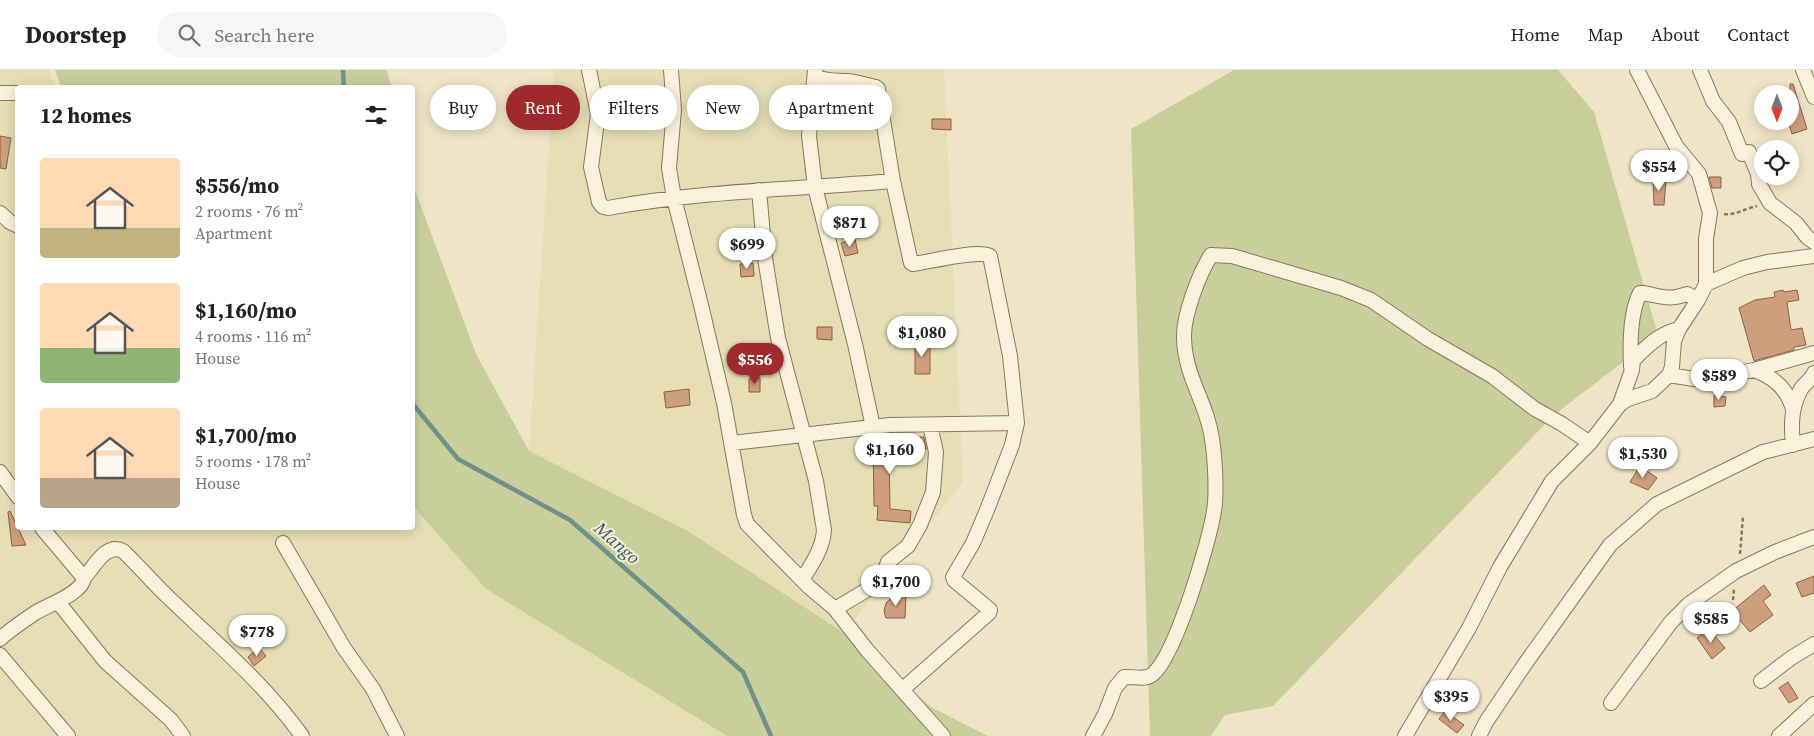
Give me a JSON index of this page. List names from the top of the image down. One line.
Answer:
{"water":["Mango"],"north":"bottom","page":{"header":"Doorstep","search":"Search here","nav":["Home","Map","About","Contact"],"chip":["Buy","Rent","Filters","New","Apartment"],"heading":"12 homes","list":[{"name":"$556/mo","note":"2 rooms · 76 m² · Apartment"},{"name":"$1,160/mo","note":"4 rooms · 116 m² · House"},{"name":"$1,700/mo","note":"5 rooms · 178 m² · House"}],"price":["$554","$871","$699","$1,080","$556","$589","$1,160","$1,530","$1,700","$585","$778","$395"]}}
